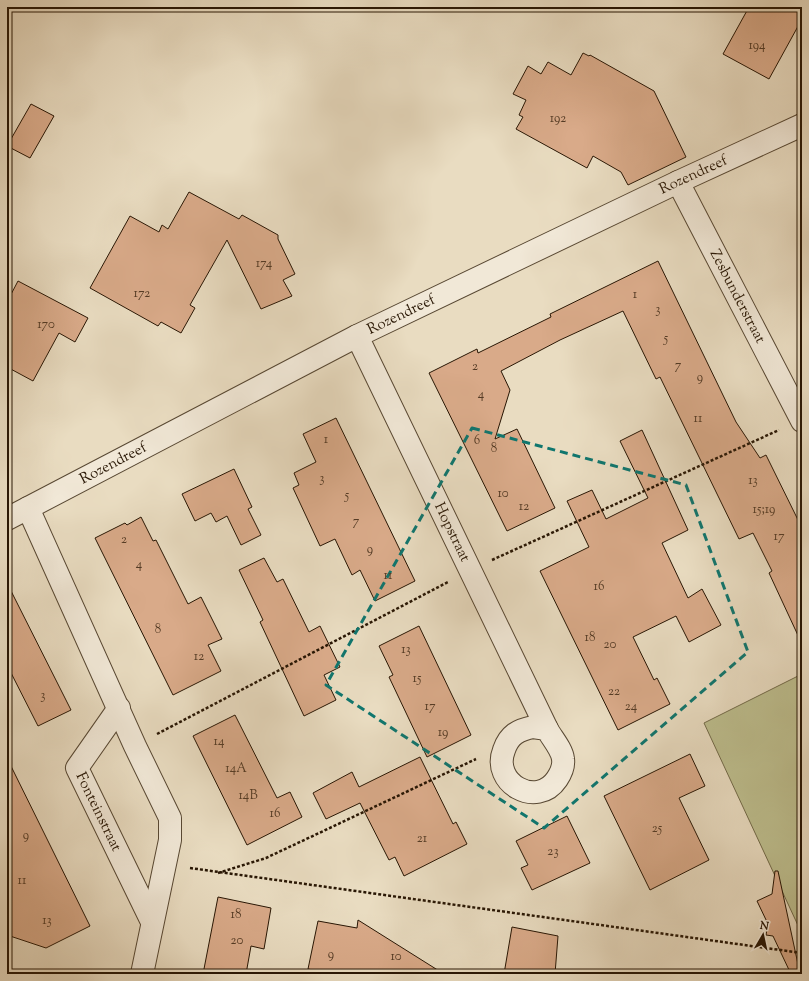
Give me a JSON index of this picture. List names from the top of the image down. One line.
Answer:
{"streets":{"street":["Rozendreef","Zesbunderstraat","Hopstraat","Fonteinstraat"]},"crossings":[["Rozendreef","Zesbunderstraat"],["Rozendreef","Hopstraat"]],"house_numbers":["194","192","174","172","1","3","170","5","7","2","9","4","11","1","6","8","3","13","10","5","12","15;19","7","17","2","9","4","11","16","8","18","20","13","12","15","22","3","17","24","19","14","14A","14B","16","25","9","21","23","11","18","13","20","9","10"],"north":"top"}
